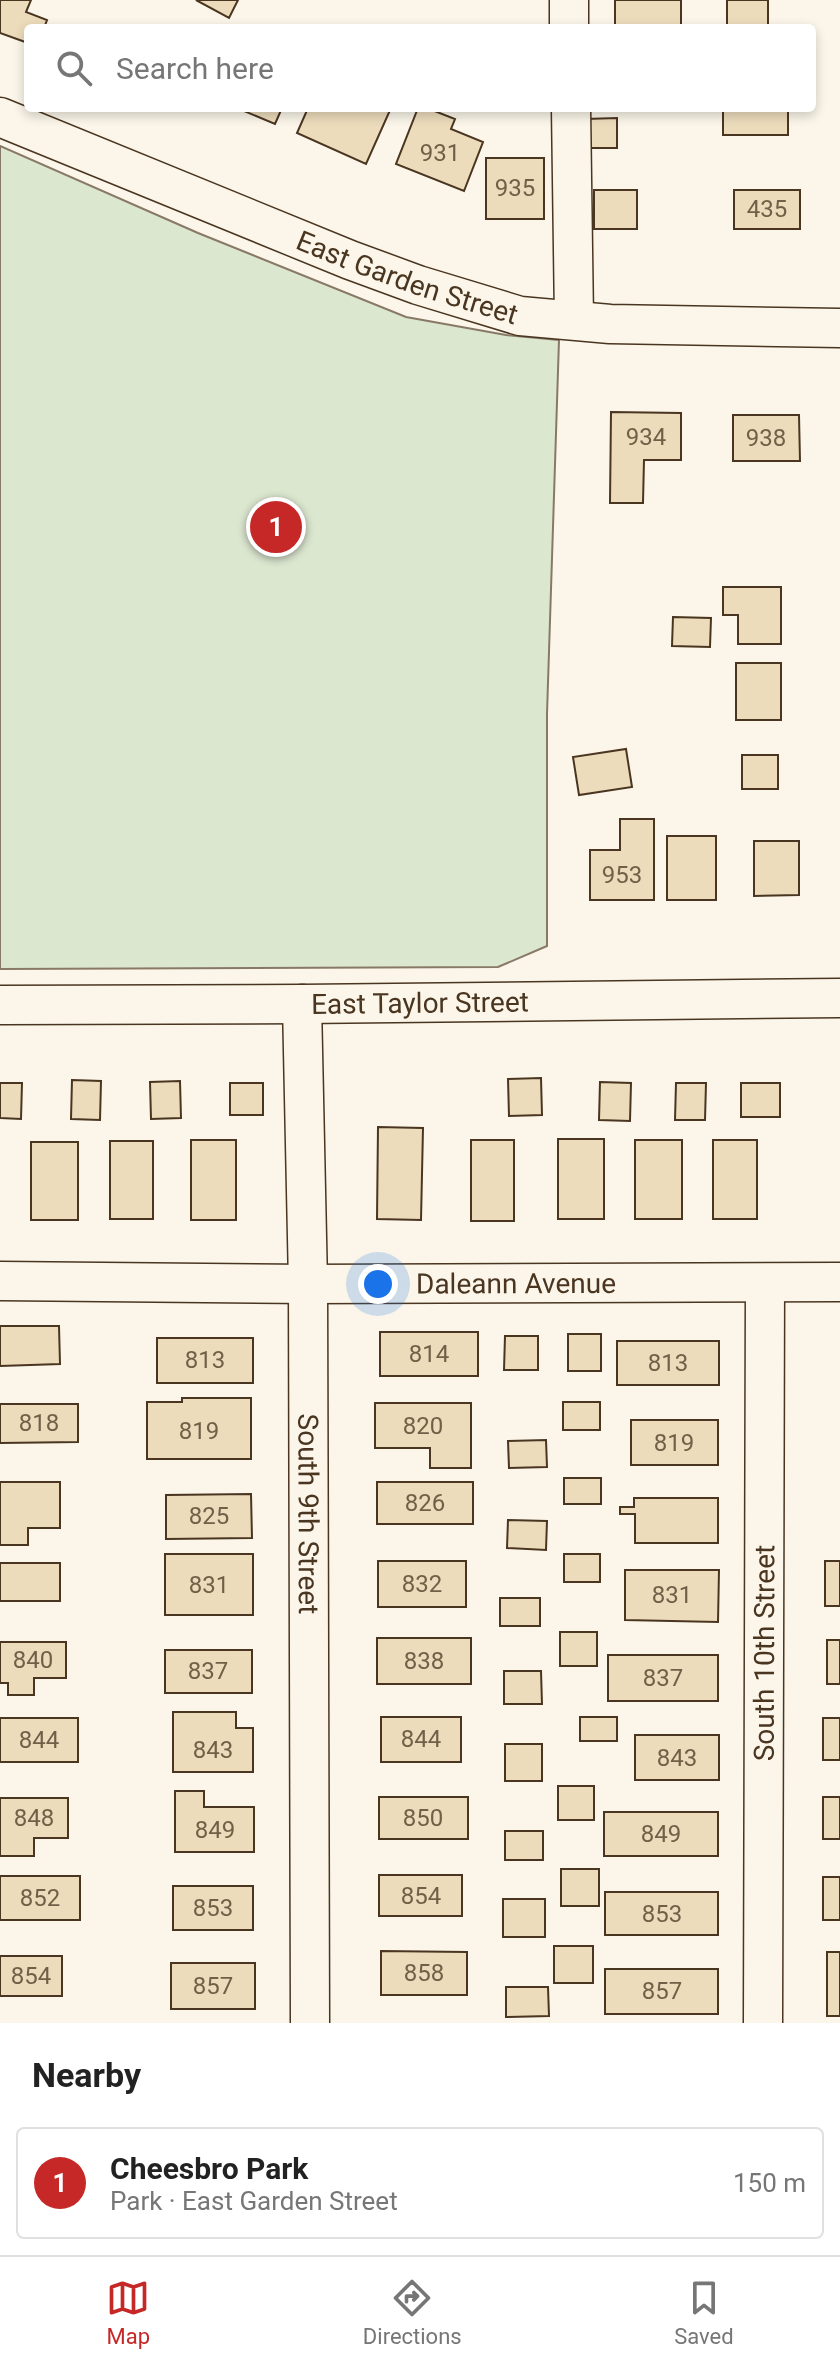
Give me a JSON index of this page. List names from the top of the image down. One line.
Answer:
{"streets":{"street":["East Garden Street","East Taylor Street","Daleann Avenue","South 9th Street","South 10th Street"]},"crossings":[["East Taylor Street","South 9th Street"],["Daleann Avenue","South 9th Street"],["Daleann Avenue","South 10th Street"]],"house_numbers":["931","935","435","934","938","953","814","813","813","818","820","819","819","826","825","832","831","831","840","838","837","837","844","844","843","843","848","850","849","849","854","852","853","853","858","854","857","857"],"page":{"search":"Search here","pins":"1","heading":"Nearby","list":[{"mark":"1","name":"Cheesbro Park","note":"Park · East Garden Street","value":"150 m"}],"nav":["Map","Directions","Saved"]}}
